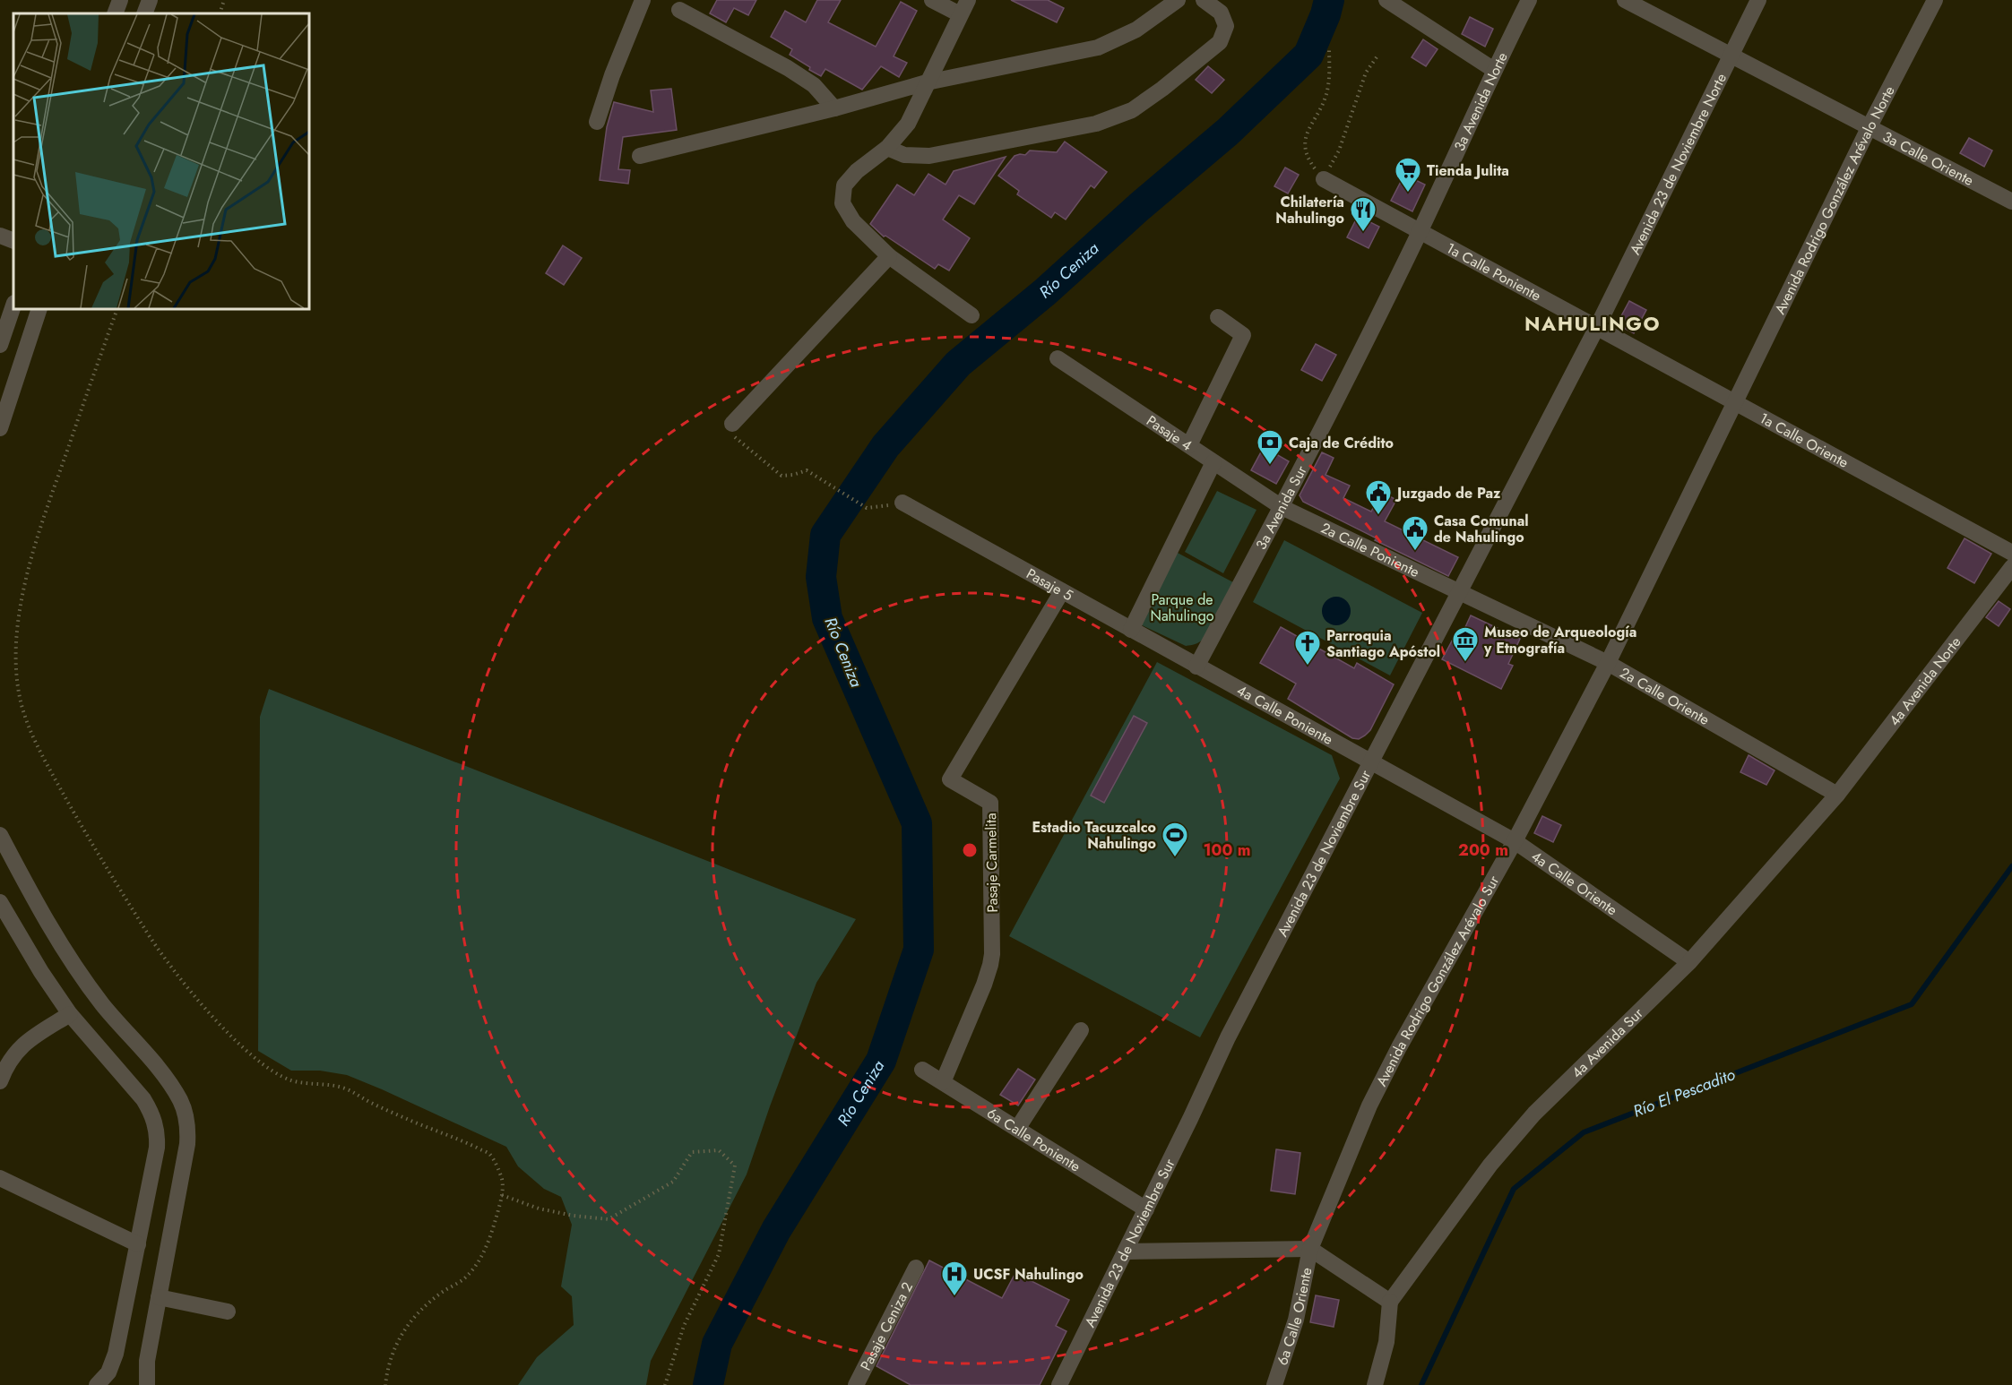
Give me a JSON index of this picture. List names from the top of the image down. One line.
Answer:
{"streets":{"street":["3a Avenida Norte","3a Calle Oriente","Avenida 23 de Noviembre Norte","Avenida Rodrigo González Arévalo Norte","1a Calle Poniente","Pasaje 4","1a Calle Oriente","3a Avenida Sur","2a Calle Poniente","Pasaje 5","4a Avenida Norte","2a Calle Oriente","4a Calle Poniente","Avenida 23 de Noviembre Sur","Pasaje Carmelita","4a Calle Oriente","Avenida Rodrigo González Arévalo Sur","4a Avenida Sur","6a Calle Poniente","6a Calle Oriente","Pasaje Ceniza 2"]},"crossings":[["3a Avenida Norte","1a Calle Poniente"],["3a Avenida Norte","3a Avenida Sur"],["3a Calle Oriente","Avenida 23 de Noviembre Norte"],["3a Calle Oriente","Avenida Rodrigo González Arévalo Norte"],["Avenida 23 de Noviembre Norte","1a Calle Poniente"],["Avenida 23 de Noviembre Norte","1a Calle Oriente"],["Avenida 23 de Noviembre Norte","Avenida 23 de Noviembre Sur"],["Avenida Rodrigo González Arévalo Norte","1a Calle Oriente"],["Avenida Rodrigo González Arévalo Norte","Avenida Rodrigo González Arévalo Sur"],["1a Calle Poniente","1a Calle Oriente"],["1a Calle Poniente","3a Avenida Sur"],["1a Calle Poniente","Avenida 23 de Noviembre Sur"],["Pasaje 4","3a Avenida Sur"],["Pasaje 4","2a Calle Poniente"],["1a Calle Oriente","Avenida 23 de Noviembre Sur"],["1a Calle Oriente","Avenida Rodrigo González Arévalo Sur"],["3a Avenida Sur","2a Calle Poniente"],["3a Avenida Sur","Pasaje 5"],["3a Avenida Sur","4a Calle Poniente"],["2a Calle Poniente","2a Calle Oriente"],["2a Calle Poniente","Avenida 23 de Noviembre Sur"],["Pasaje 5","4a Calle Poniente"],["Pasaje 5","Pasaje Carmelita"],["4a Avenida Norte","2a Calle Oriente"],["4a Avenida Norte","4a Avenida Sur"],["2a Calle Oriente","Avenida 23 de Noviembre Sur"],["2a Calle Oriente","Avenida Rodrigo González Arévalo Sur"],["2a Calle Oriente","4a Avenida Sur"],["4a Calle Poniente","Avenida 23 de Noviembre Sur"],["4a Calle Poniente","4a Calle Oriente"],["Avenida 23 de Noviembre Sur","4a Calle Oriente"],["Avenida 23 de Noviembre Sur","6a Calle Poniente"],["Pasaje Carmelita","6a Calle Poniente"],["4a Calle Oriente","Avenida Rodrigo González Arévalo Sur"],["4a Calle Oriente","4a Avenida Sur"],["Avenida Rodrigo González Arévalo Sur","6a Calle Oriente"]],"districts":["NAHULINGO"],"water":["Río Ceniza","Río El Pescadito"],"parks":["Parque de Nahulingo"],"places":{"supermarket":["Tienda Julita"],"restaurant":["Chilatería Nahulingo"],"bank":["Caja de Crédito"],"public building":["Juzgado de Paz","Casa Comunal de Nahulingo"],"museum":["Museo de Arqueología y Etnografía"],"church":["Parroquia Santiago Apóstol"],"sports":["Estadio Tacuzcalco Nahulingo"],"hospital":["UCSF Nahulingo"]},"rings":["100 m","200 m"]}
